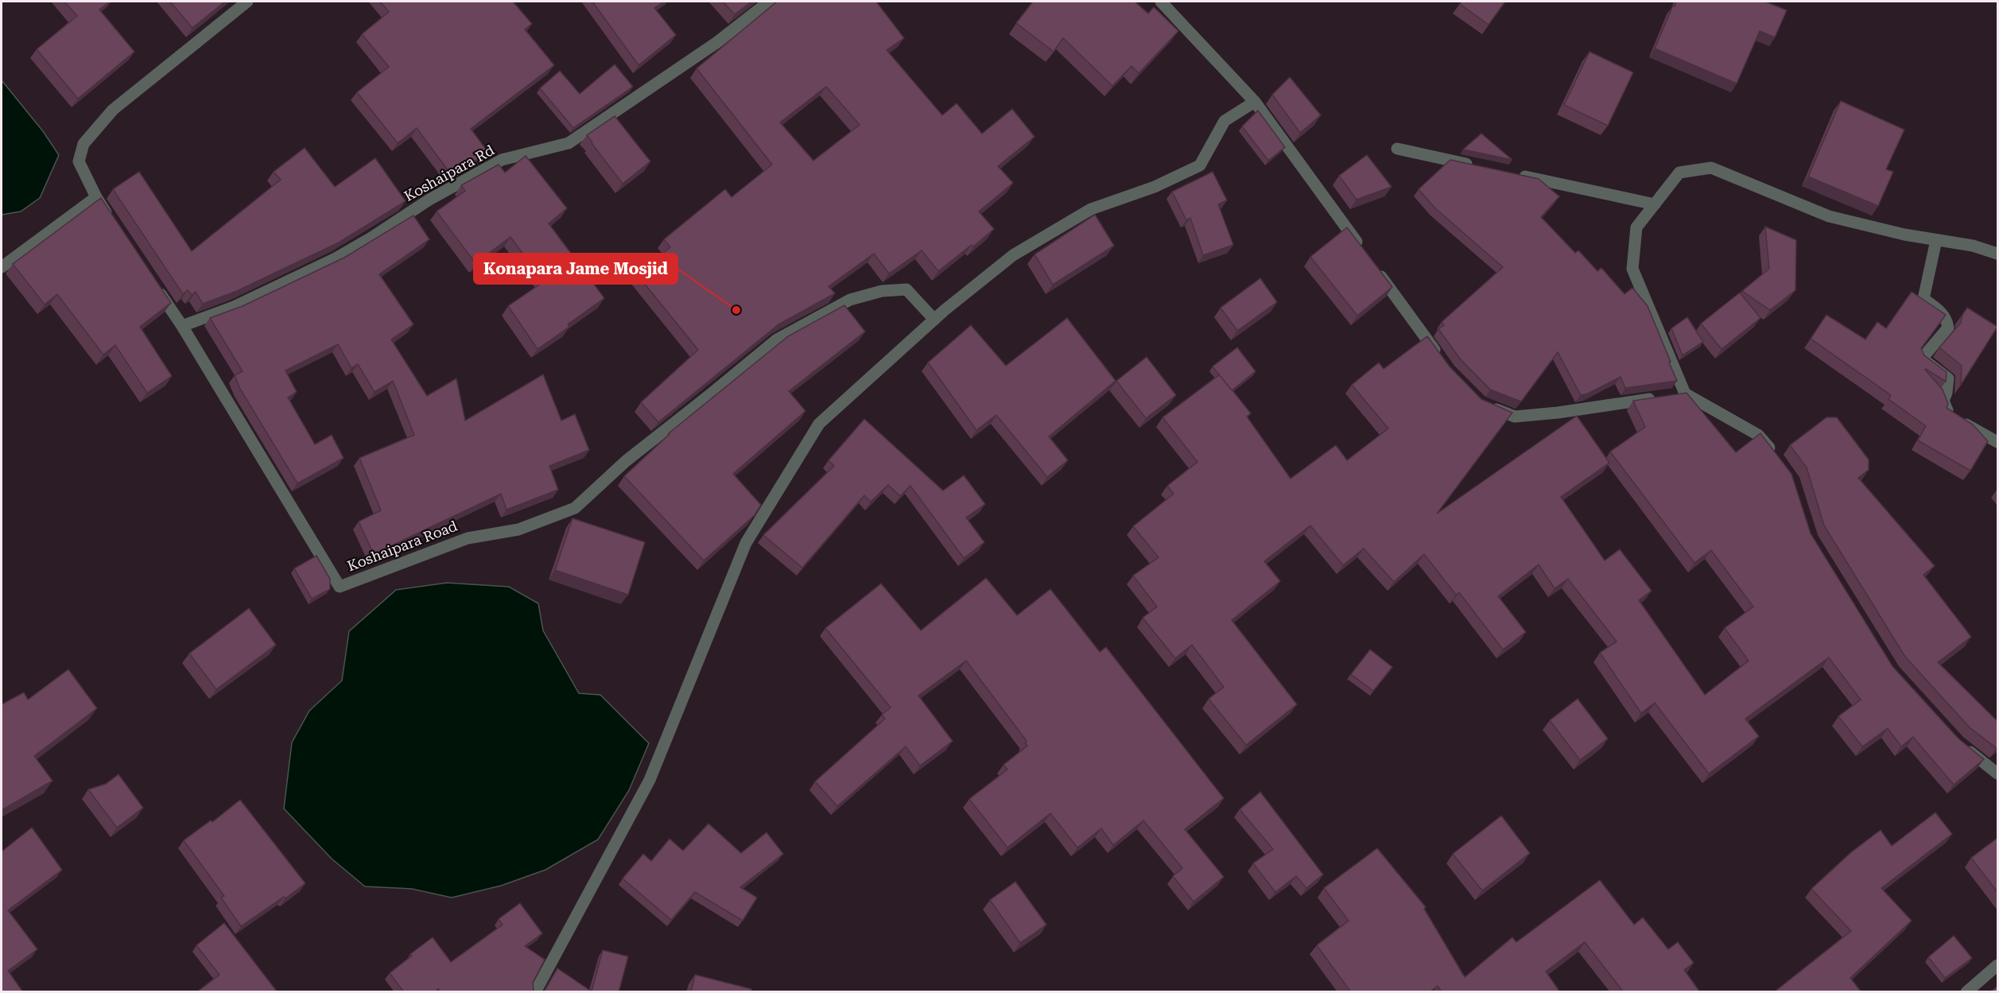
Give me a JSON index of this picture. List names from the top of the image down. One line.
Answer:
{"streets":{"street":["Koshaipara Rd","Koshaipara Road"]},"crossings":[["Koshaipara Rd","Koshaipara Road"]],"places":["Konapara Jame Mosjid"]}
